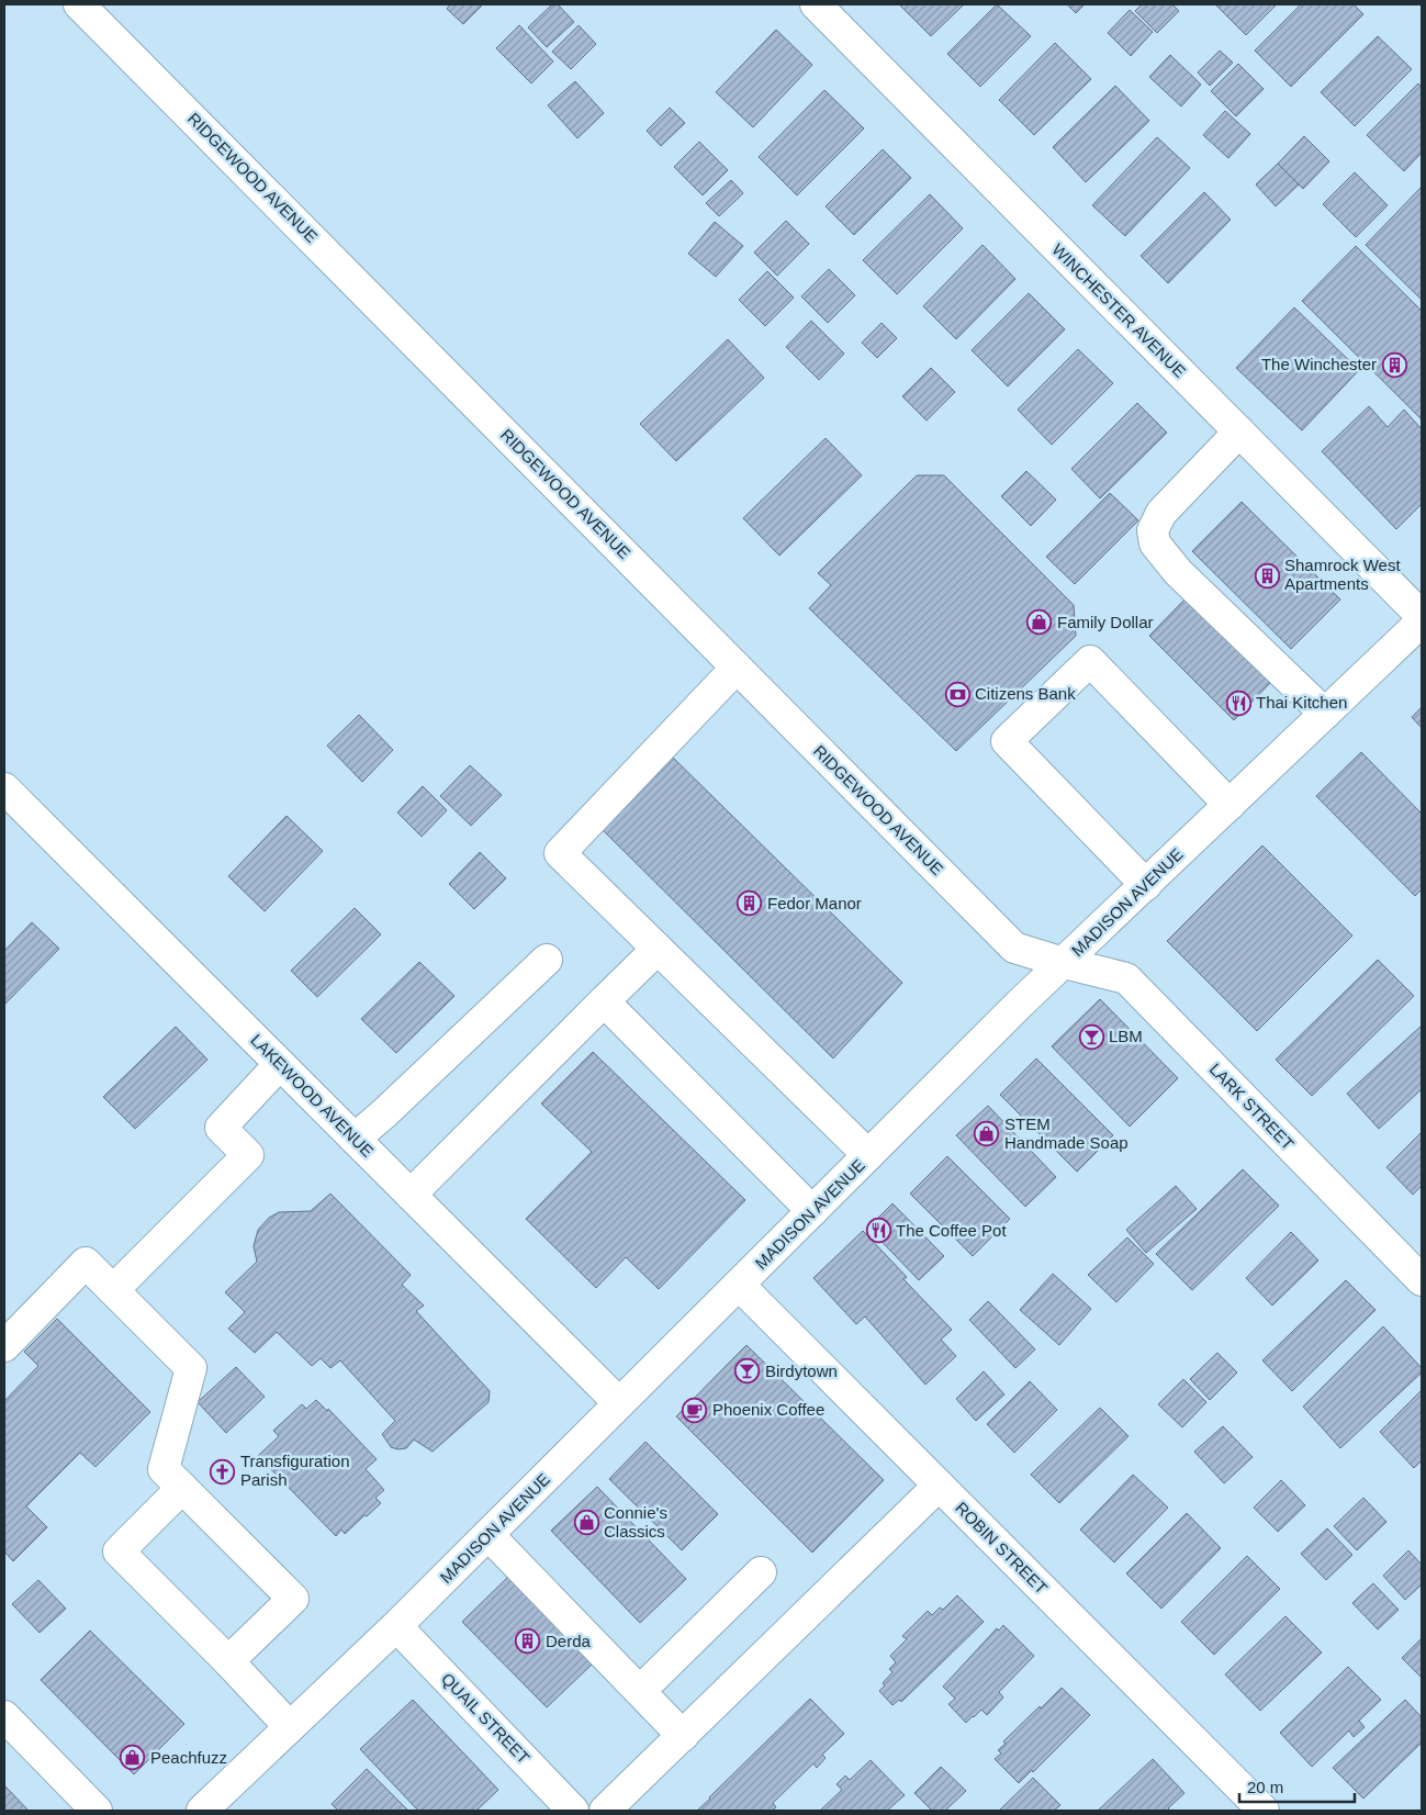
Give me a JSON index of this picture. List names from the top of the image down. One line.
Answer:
{"streets":{"street":["RIDGEWOOD AVENUE","WINCHESTER AVENUE","MADISON AVENUE","LAKEWOOD AVENUE","LARK STREET","ROBIN STREET","QUAIL STREET"]},"crossings":[["RIDGEWOOD AVENUE","MADISON AVENUE"],["RIDGEWOOD AVENUE","LARK STREET"],["MADISON AVENUE","LAKEWOOD AVENUE"],["MADISON AVENUE","LARK STREET"],["MADISON AVENUE","ROBIN STREET"],["MADISON AVENUE","QUAIL STREET"]],"places":{"building":["The Winchester","Shamrock West Apartments","Fedor Manor","Derda"],"shop":["Family Dollar","STEM Handmade Soap","Connie's Classics","Peachfuzz"],"bank":["Citizens Bank"],"restaurant":["Thai Kitchen","The Coffee Pot"],"bar":["LBM","Birdytown"],"cafe":["Phoenix Coffee"],"church":["Transfiguration Parish"]},"scale_bar":"20 m"}
